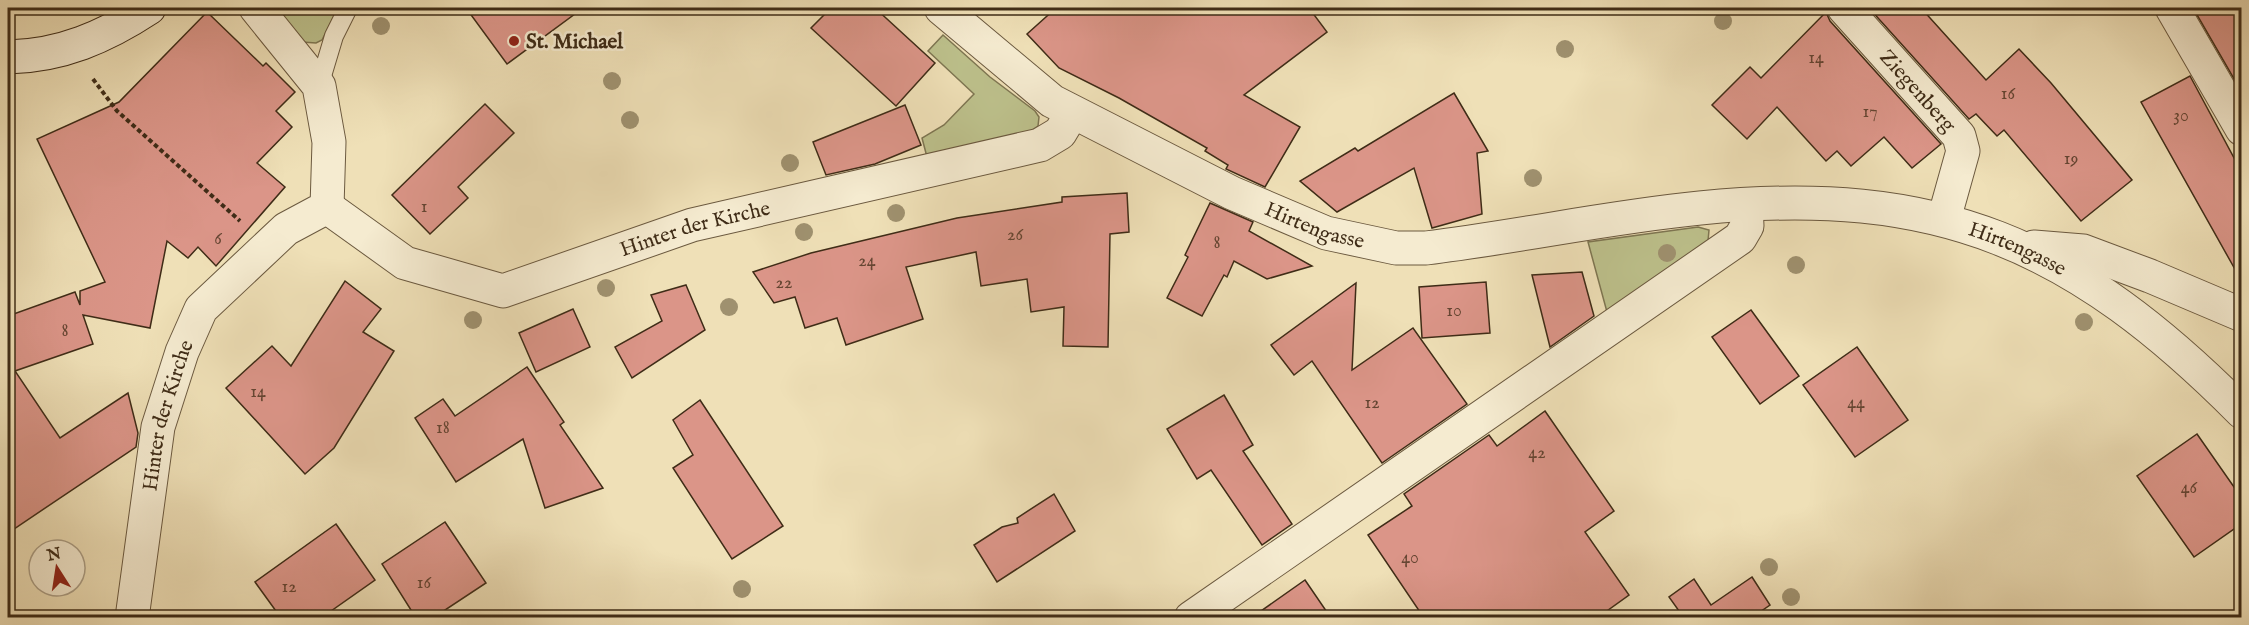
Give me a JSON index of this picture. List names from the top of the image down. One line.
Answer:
{"streets":{"street":["Ziegenberg","Hirtengasse","Hinter der Kirche"]},"crossings":[["Ziegenberg","Hirtengasse"],["Hirtengasse","Hinter der Kirche"]],"places":["St. Michael"],"house_numbers":["14","16","17","30","19","1","26","6","8","24","22","10","8","14","12","44","18","42","46","40","16","12"],"north":"top"}
